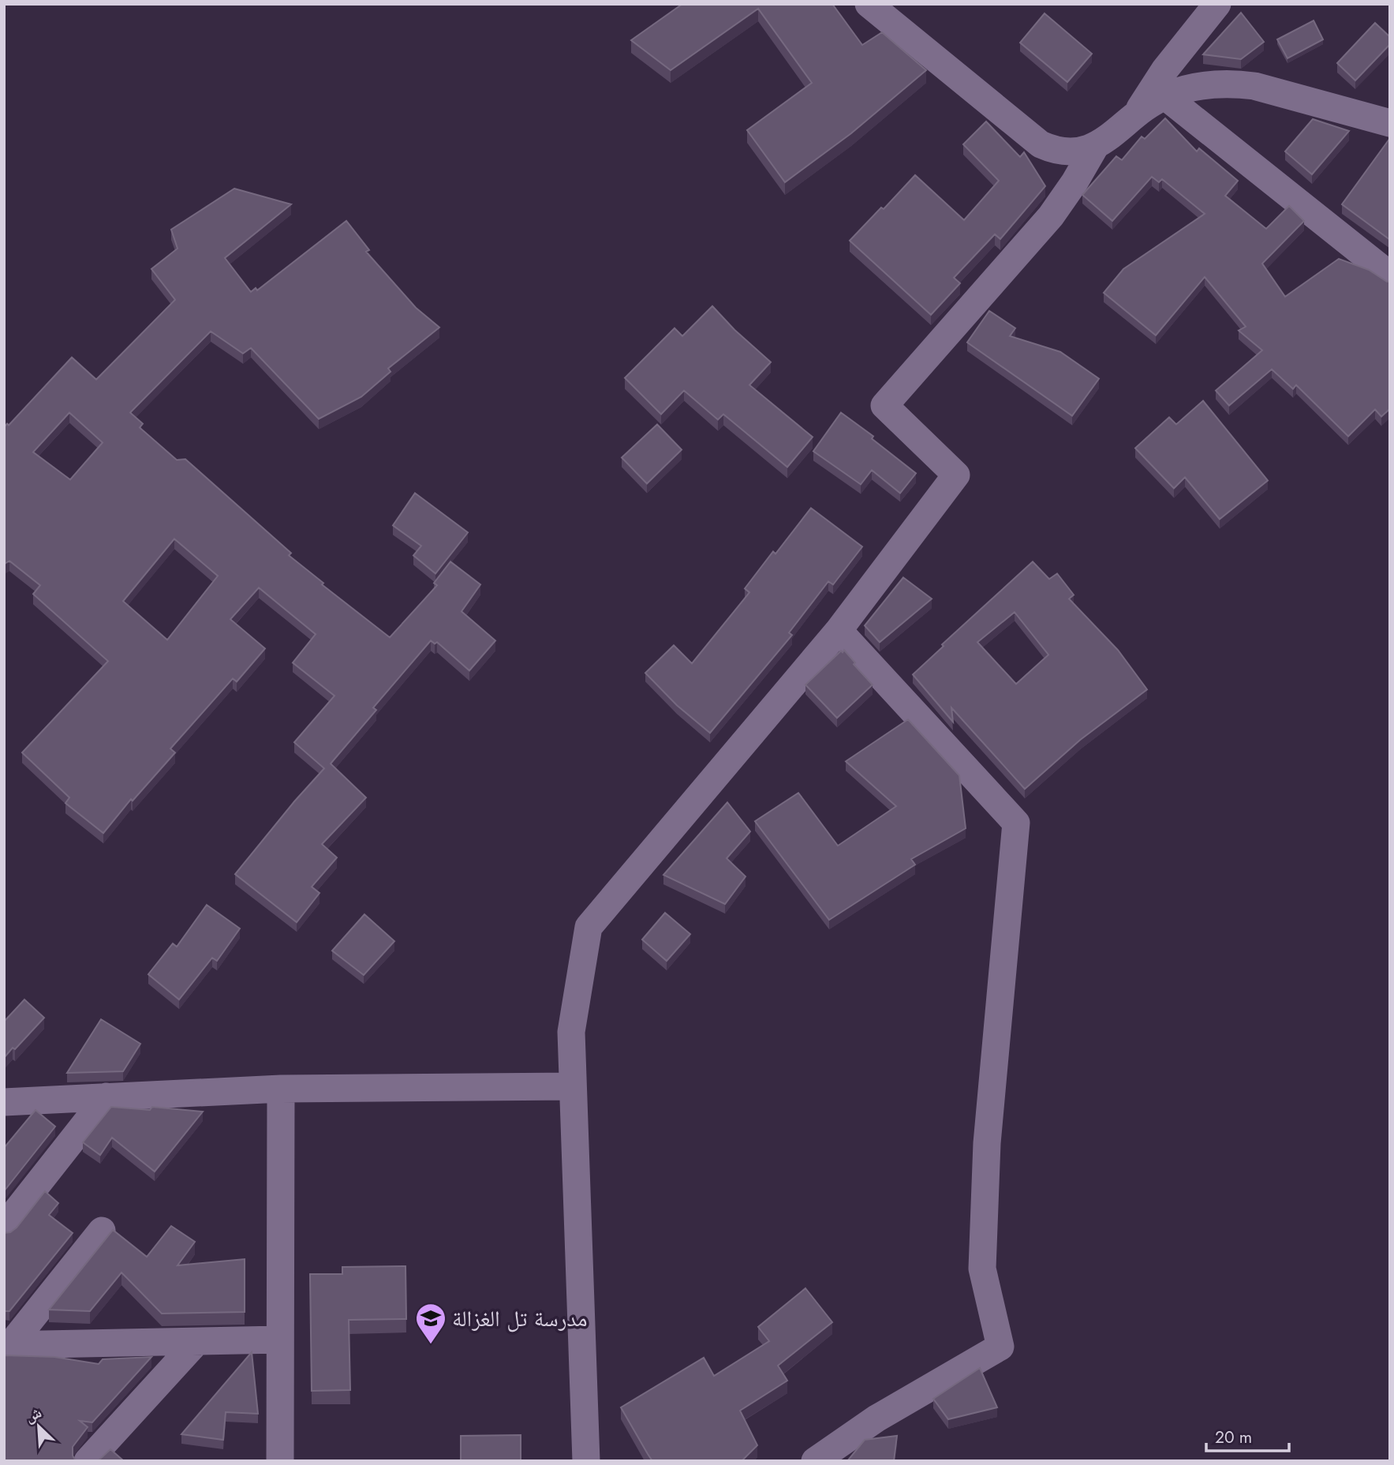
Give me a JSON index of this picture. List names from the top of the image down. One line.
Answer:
{"places":{"school or university":["مدرسة تل الغزالة"]},"scale_bar":"20 m","north":"top left"}
